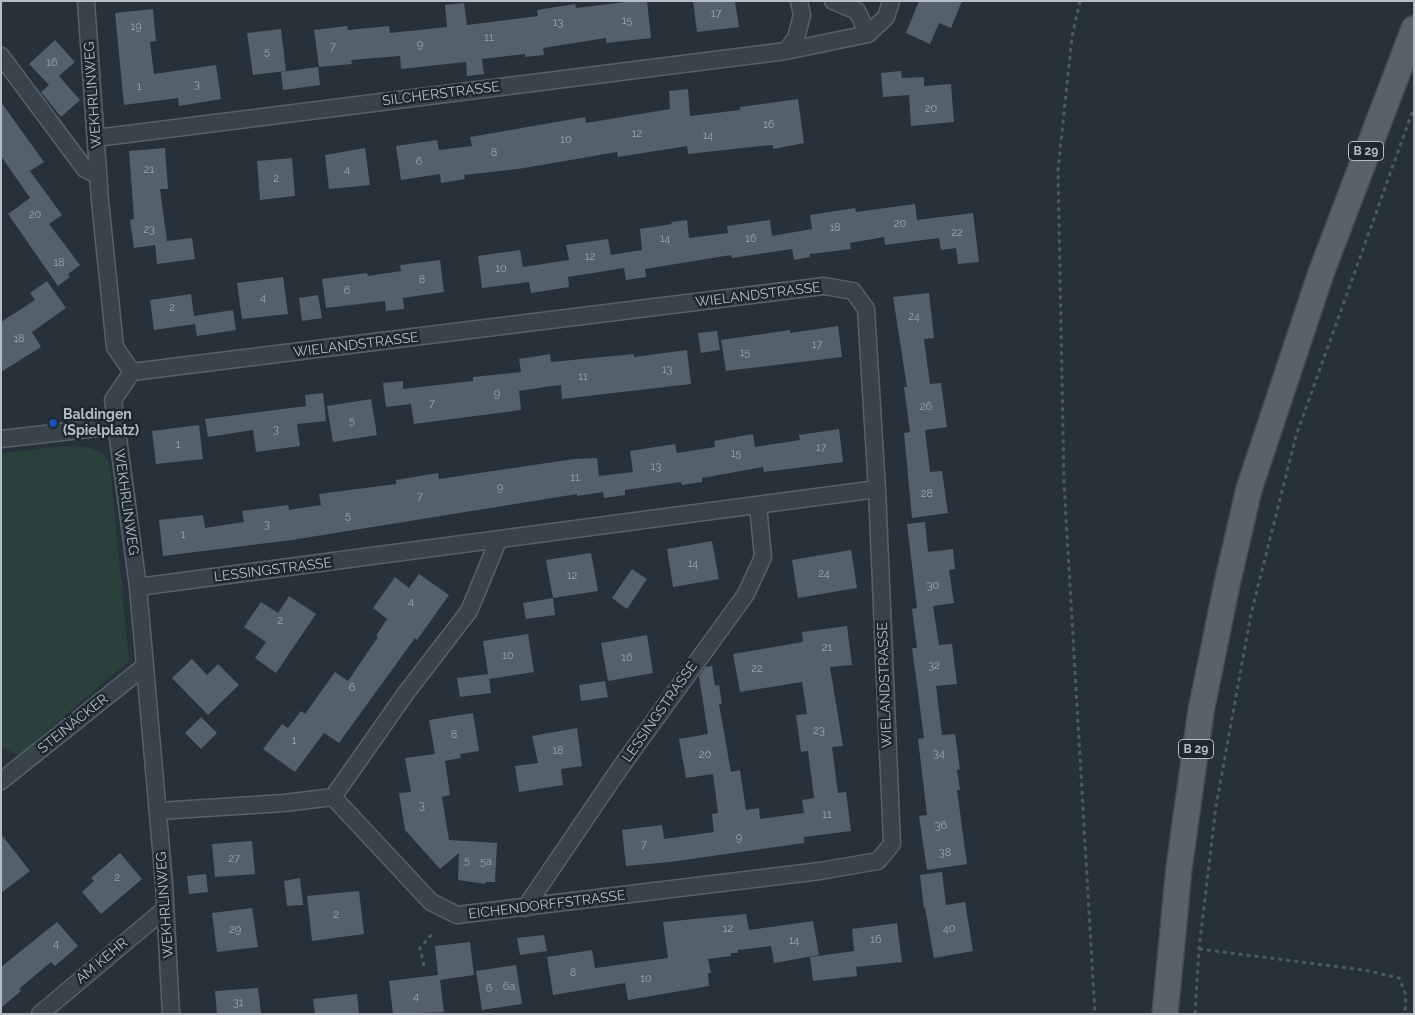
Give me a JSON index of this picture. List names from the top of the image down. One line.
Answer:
{"streets":{"main road":["B 29"],"street":["SILCHERSTRASSE","WEKHRLINWEG","WIELANDSTRASSE","LESSINGSTRASSE","STEINÄCKER","EICHENDORFFSTRASSE","AM KEHR"]},"crossings":[["SILCHERSTRASSE","WEKHRLINWEG"],["WEKHRLINWEG","WIELANDSTRASSE"],["WEKHRLINWEG","LESSINGSTRASSE"],["WEKHRLINWEG","STEINÄCKER"],["WEKHRLINWEG","AM KEHR"],["WIELANDSTRASSE","LESSINGSTRASSE"],["WIELANDSTRASSE","EICHENDORFFSTRASSE"],["LESSINGSTRASSE","EICHENDORFFSTRASSE"]],"places":["Baldingen (Spielplatz)"],"house_numbers":["17","15","13","19","11","9","7","5","16","3","1","20","16","12","14","10","8","6","21","4","2","20","20","18","23","22","14","16","12","18","10","8","6","4","2","24","18","17","15","13","11","9","7","26","5","3","1","17","15","13","11","9","28","7","5","3","1","14","24","12","30","4","2","21","10","16","32","22","6","23","8","1","18","34","20","3","11","36","9","7","38","27","5","5a","2","2","12","40","29","16","14","4","8","10","6a","6","4","31"]}
